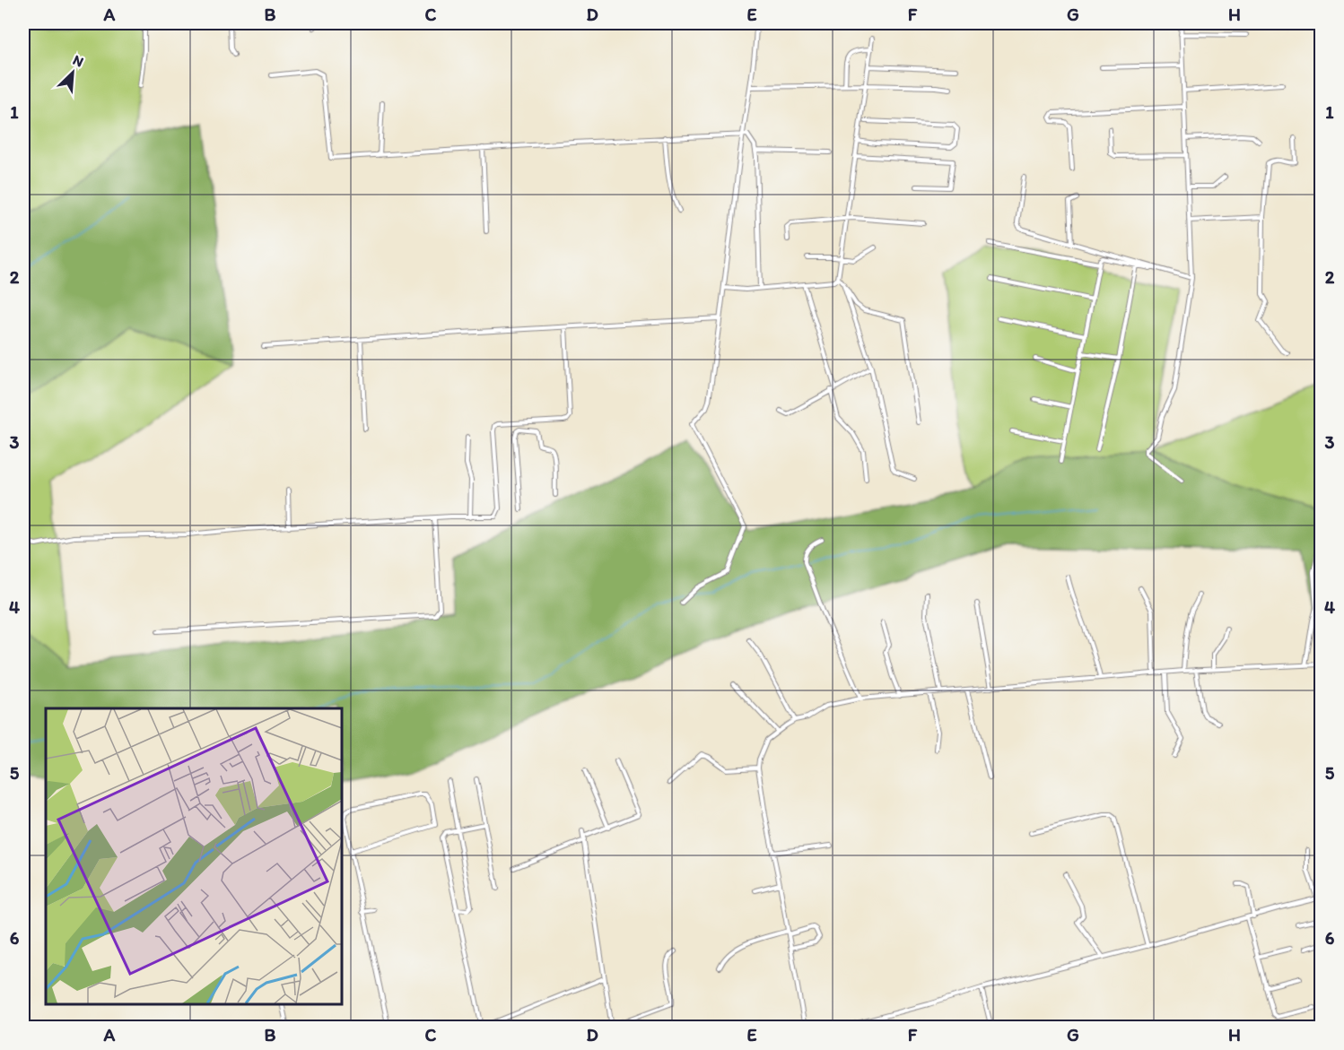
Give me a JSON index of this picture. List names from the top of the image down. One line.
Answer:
{"north":"top right","grid":{"columns":["A","B","C","D","E","F","G","H"],"rows":["1","2","3","4","5","6"]}}
